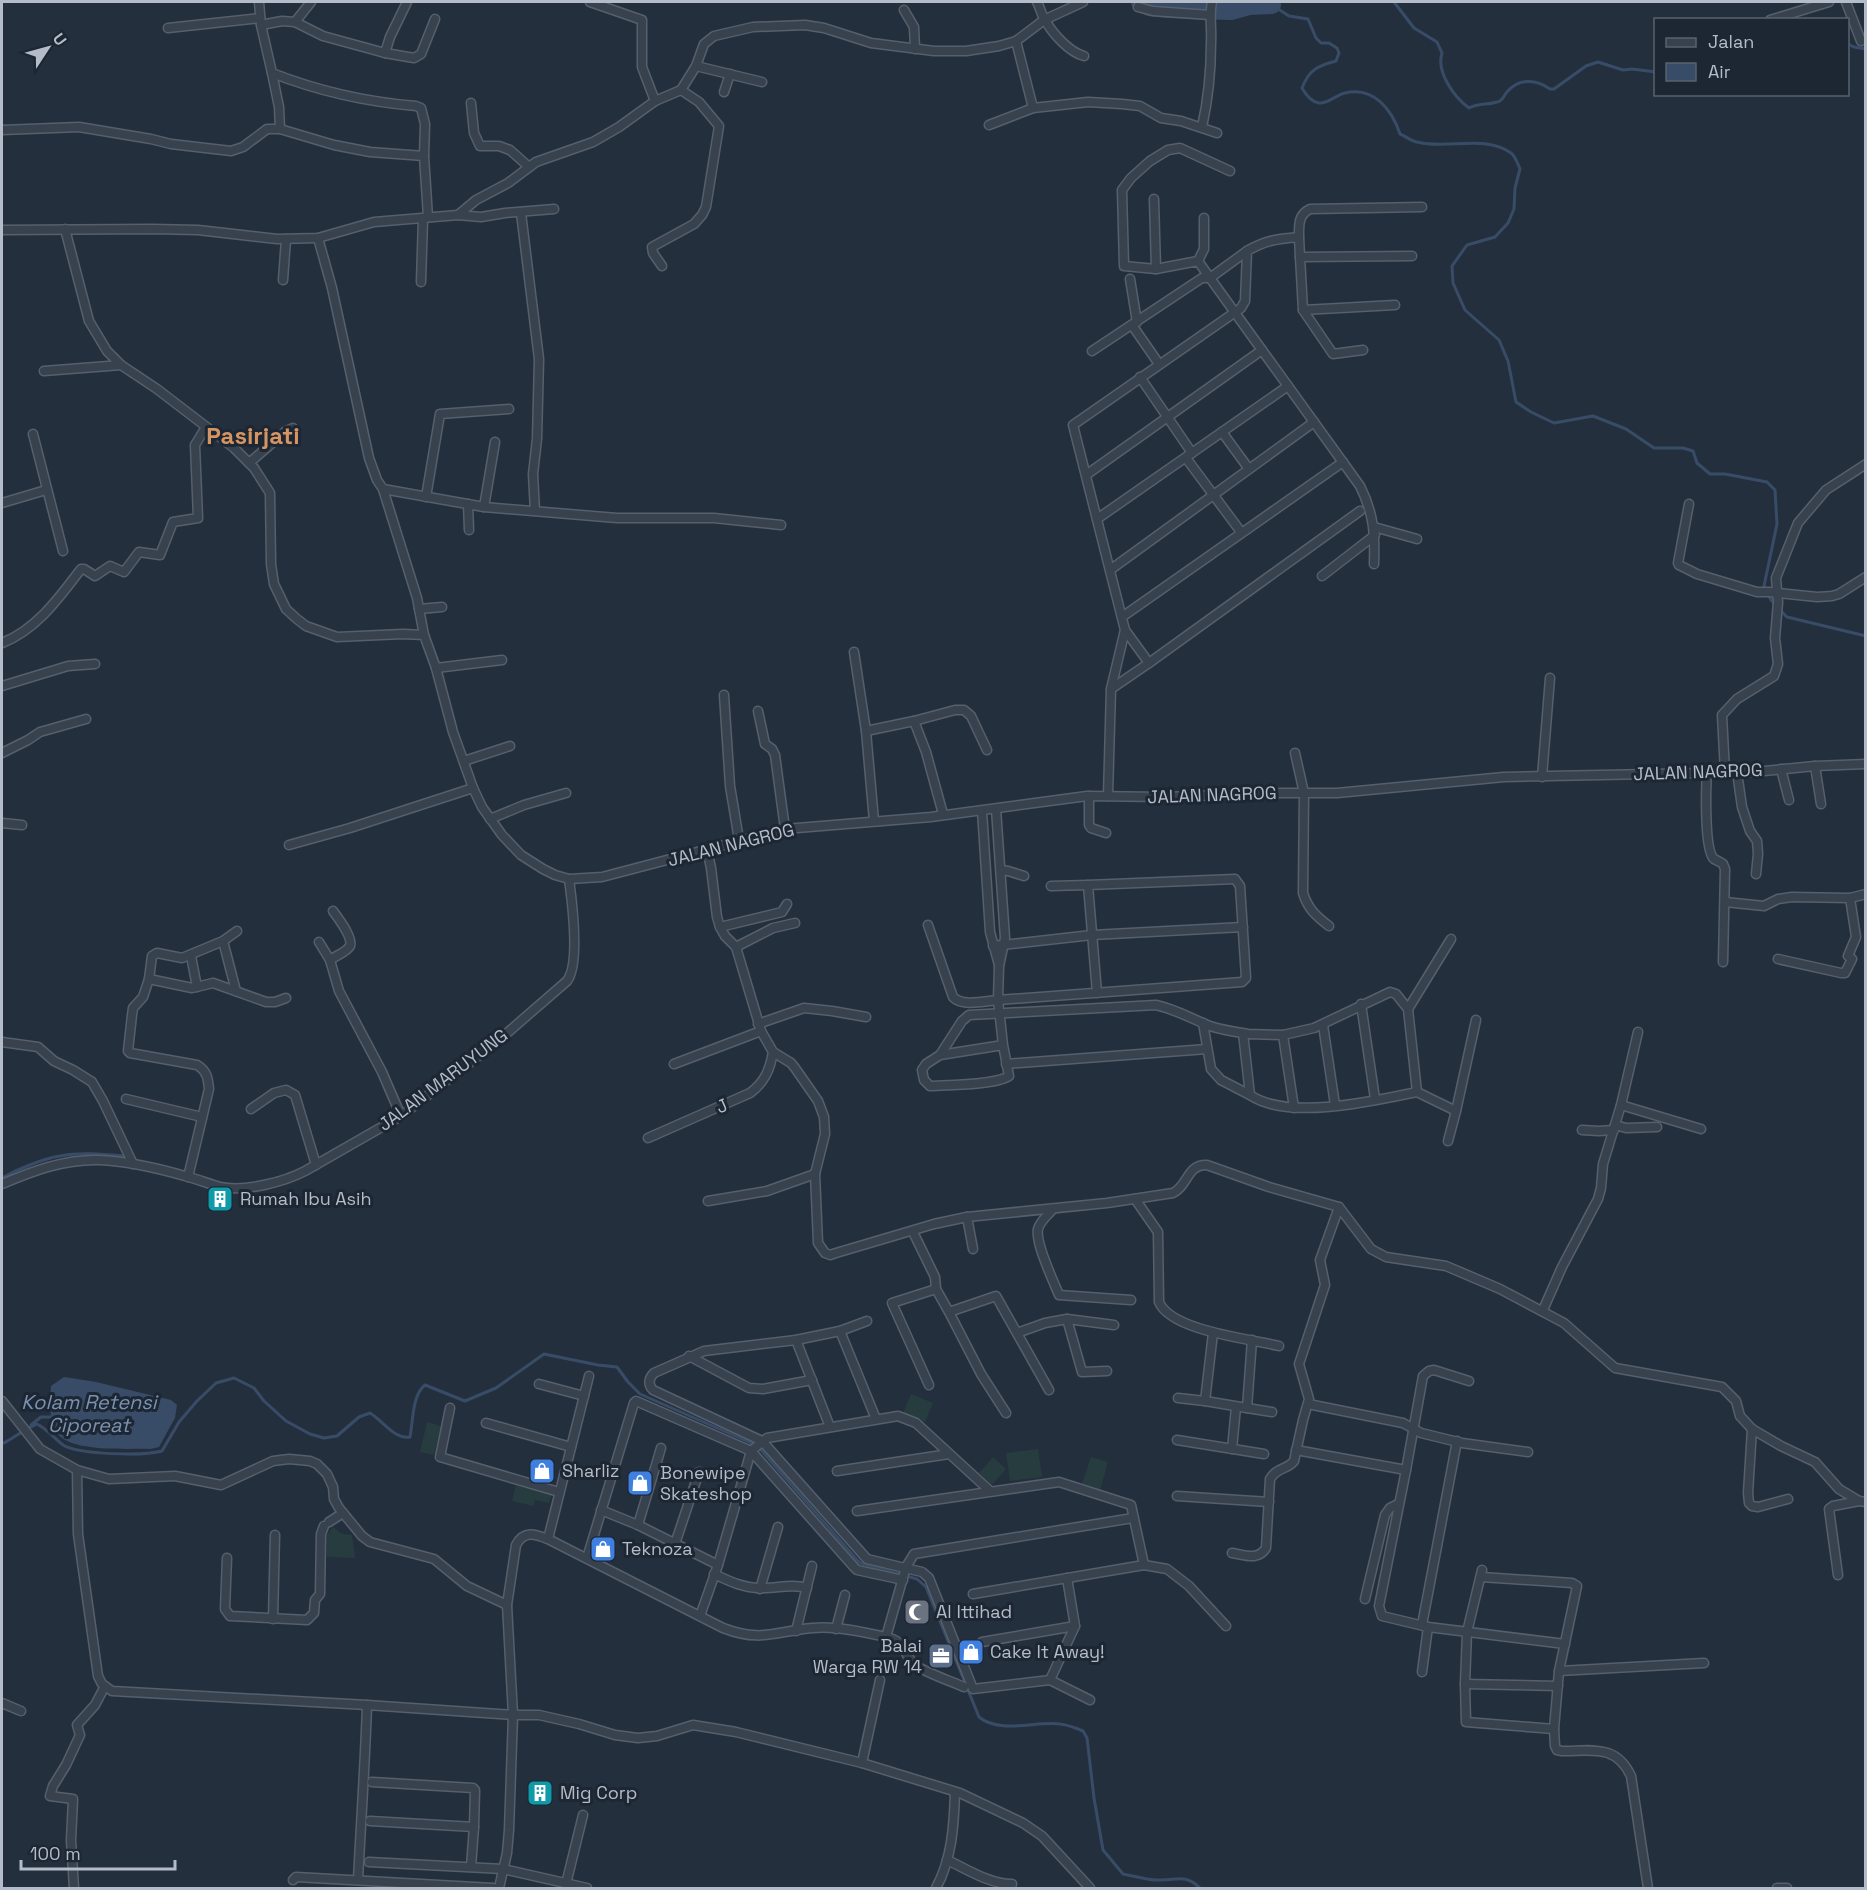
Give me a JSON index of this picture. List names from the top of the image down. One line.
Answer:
{"streets":{"street":["JALAN NAGROG","JALAN MARUYUNG","J"]},"crossings":[["JALAN NAGROG","JALAN MARUYUNG"]],"districts":["Pasirjati"],"water":["Kolam Retensi Ciporeat"],"places":{"building":["Rumah Ibu Asih","Mig Corp"],"shop":["Sharliz","Bonewipe Skateshop","Teknoza","Cake It Away!"],"mosque":["Al Ittihad"],"office":["Balai Warga RW 14"]},"legend":["Jalan","Air"],"scale_bar":"100 m","north":"top right"}
